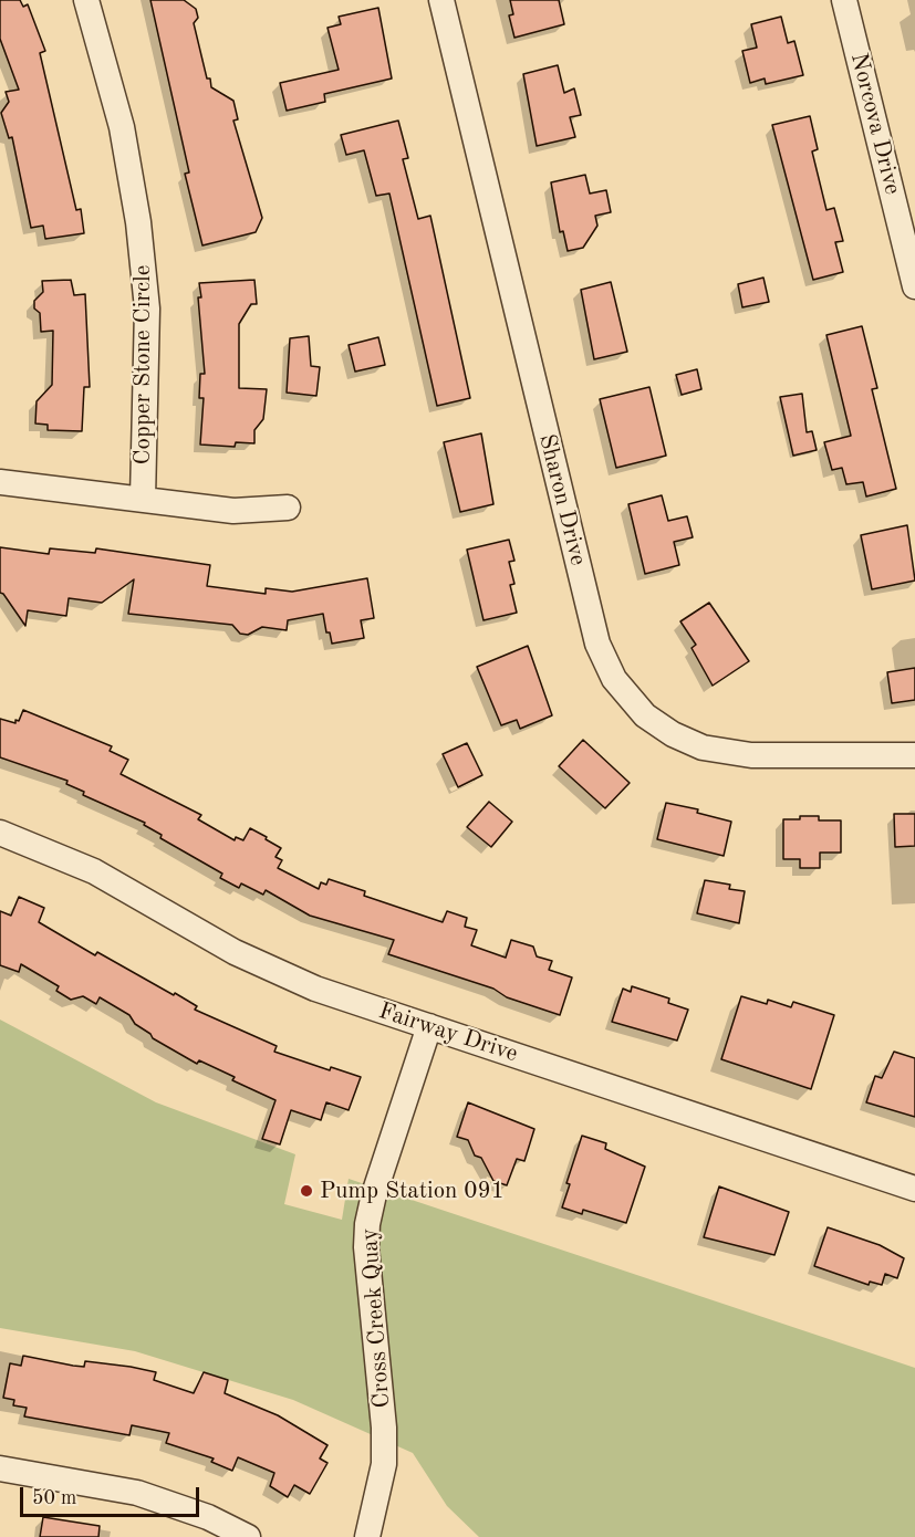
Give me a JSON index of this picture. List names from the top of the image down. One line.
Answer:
{"streets":{"street":["Norcova Drive","Copper Stone Circle","Sharon Drive","Fairway Drive","Cross Creek Quay"]},"crossings":[["Fairway Drive","Cross Creek Quay"]],"places":["Pump Station 091"],"scale_bar":"50 m"}
